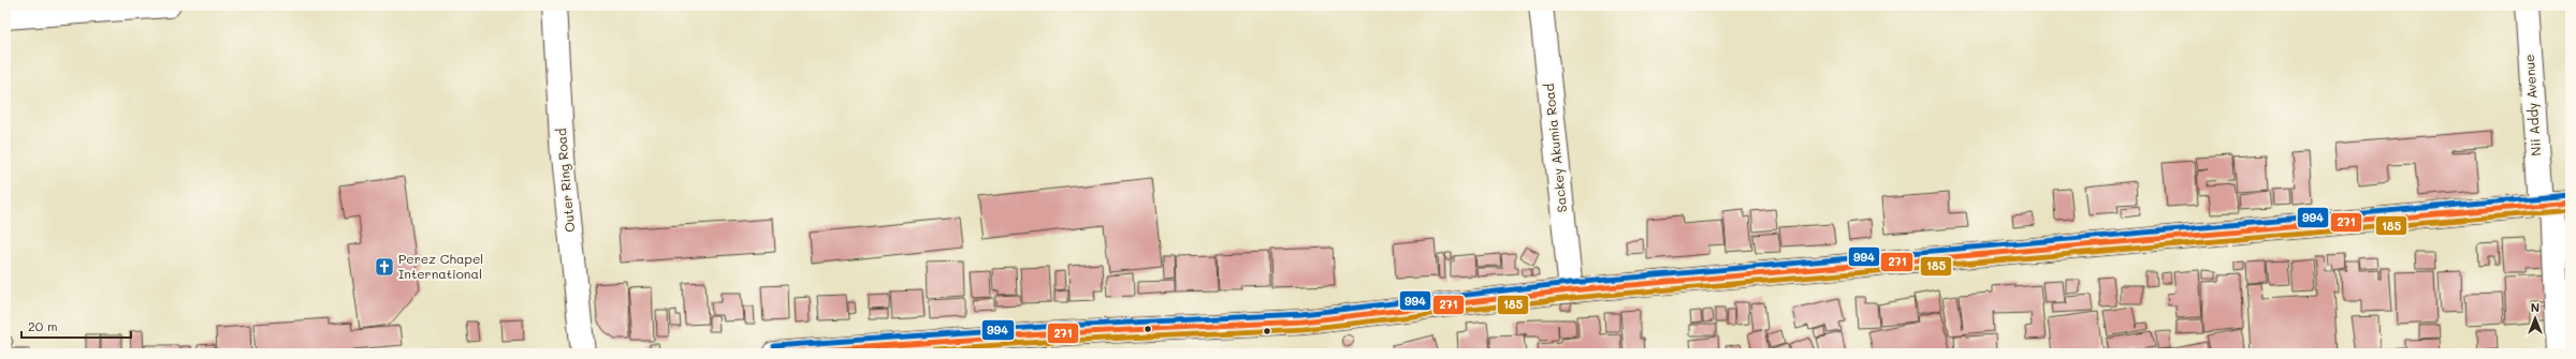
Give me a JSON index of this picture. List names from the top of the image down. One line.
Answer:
{"streets":{"street":["Nii Addy Avenue","Sackey Akumia Road","Outer Ring Road"]},"places":{"church":["Perez Chapel International"]},"lines":["transit line 994","transit line 271","transit line 185"],"scale_bar":"20 m","north":"top"}
